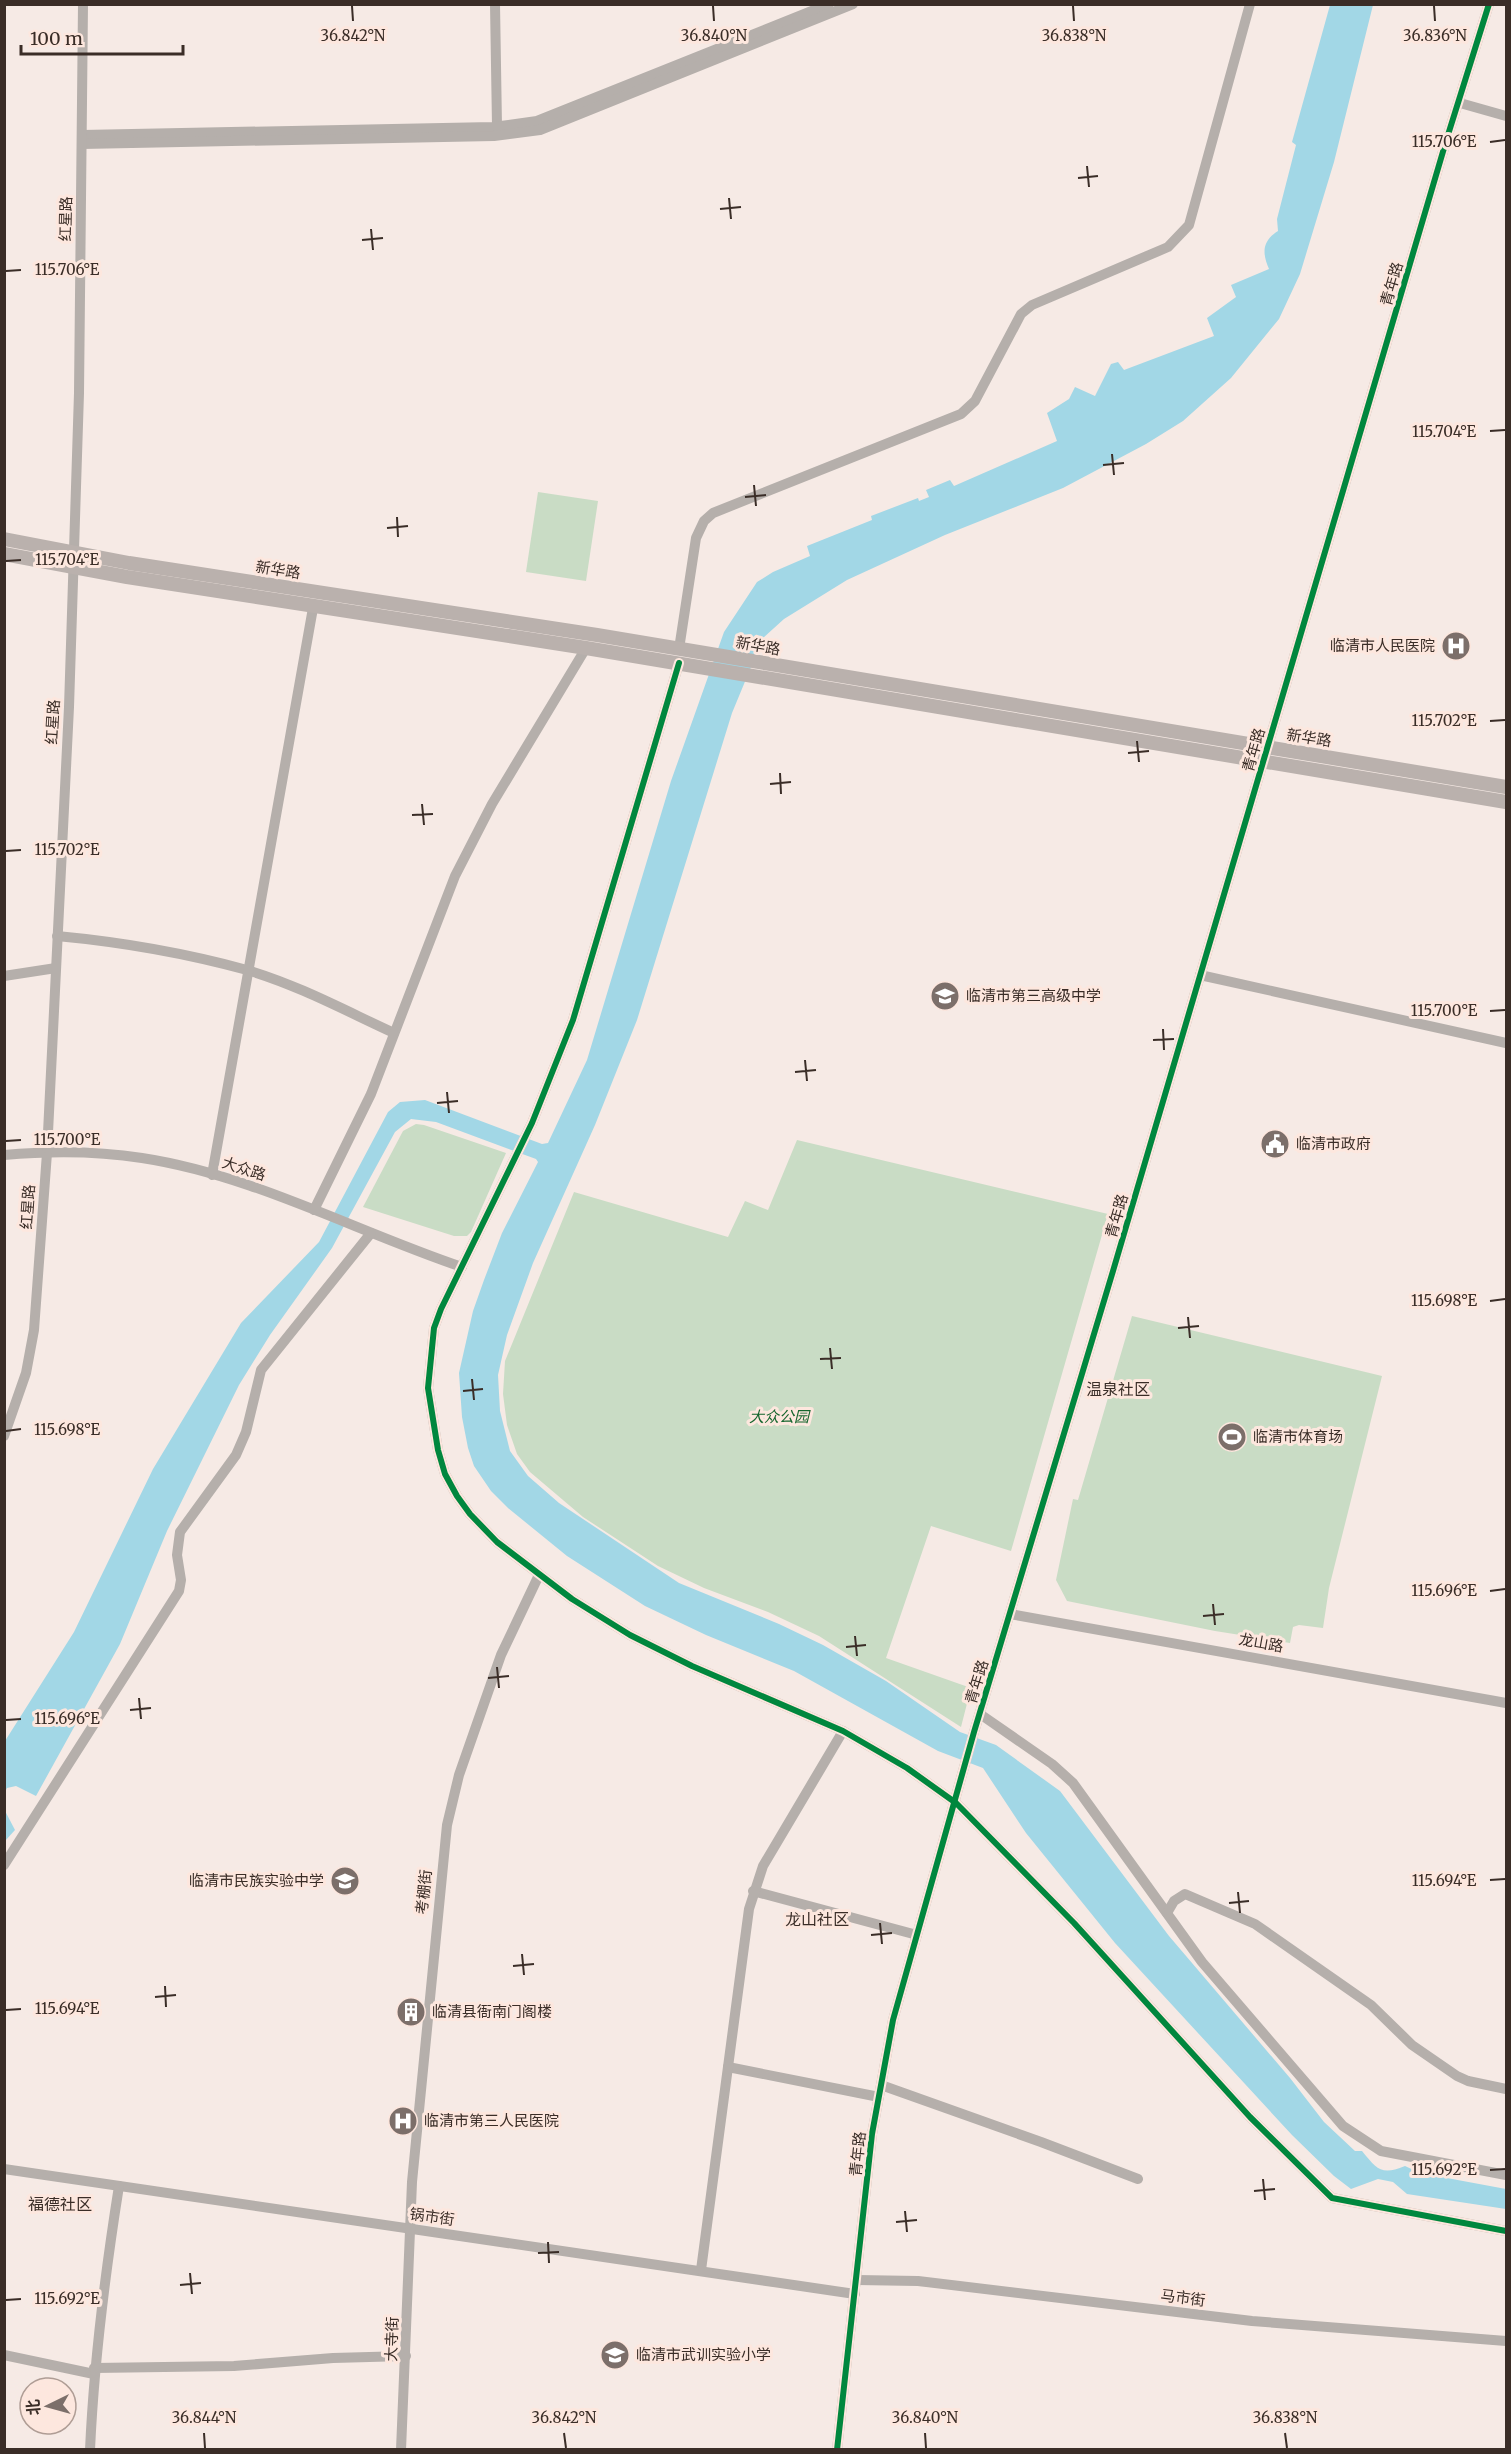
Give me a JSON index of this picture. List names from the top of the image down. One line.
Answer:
{"streets":{"main road":["新华路"],"street":["红星路","青年路","大众路","龙山路","考棚街","锅市街","马市街","大寺街"]},"crossings":[["红星路","新华路"],["红星路","大众路"],["青年路","新华路"],["青年路","龙山路"],["青年路","锅市街"],["青年路","马市街"],["考棚街","锅市街"],["考棚街","大寺街"],["锅市街","大寺街"]],"districts":["温泉社区","龙山社区","福德社区"],"parks":["大众公园"],"places":{"hospital":["临清市人民医院","临清市第三人民医院"],"school or university":["临清市第三高级中学","临清市民族实验中学","临清市武训实验小学"],"public building":["临清市政府"],"sports":["临清市体育场"],"building":["临清县衙南门阁楼"]},"scale_bar":"100 m","north":"left","coordinates":["36.842°N","36.840°N","36.838°N","36.836°N","115.706°E","115.704°E","115.702°E","115.700°E","115.698°E","115.696°E","115.694°E","115.692°E","36.844°N"]}
